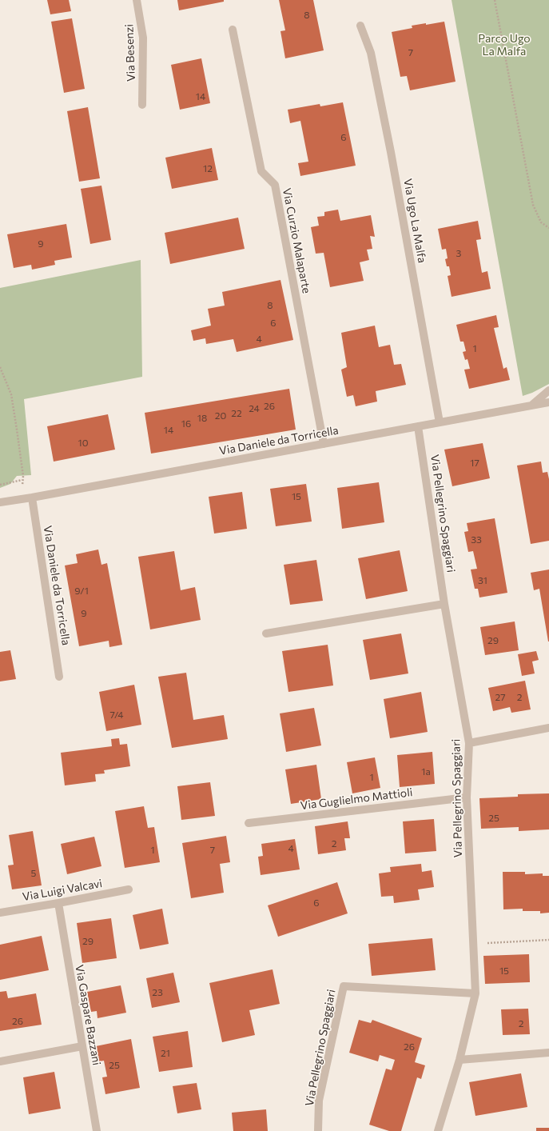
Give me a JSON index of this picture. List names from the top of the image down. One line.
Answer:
{"streets":{"street":["Via Besenzi","Via Ugo La Malfa","Via Curzio Malaparte","Via Daniele da Torricella","Via Pellegrino Spaggiari","Via Guglielmo Mattioli","Via Luigi Valcavi","Via Gaspare Bazzani"]},"crossings":[["Via Ugo La Malfa","Via Daniele da Torricella"],["Via Curzio Malaparte","Via Daniele da Torricella"],["Via Daniele da Torricella","Via Pellegrino Spaggiari"],["Via Pellegrino Spaggiari","Via Guglielmo Mattioli"],["Via Luigi Valcavi","Via Gaspare Bazzani"]],"parks":["Parco Ugo La Malfa"],"house_numbers":["8","7","14","6","12","9","3","8","6","4","1","26","24","22","20","18","16","14","10","17","15","33","31","9/1","9","29","27","2","7/4","1a","1","25","2","4","1","7","5","6","29","15","23","26","2","26","21","25"]}
